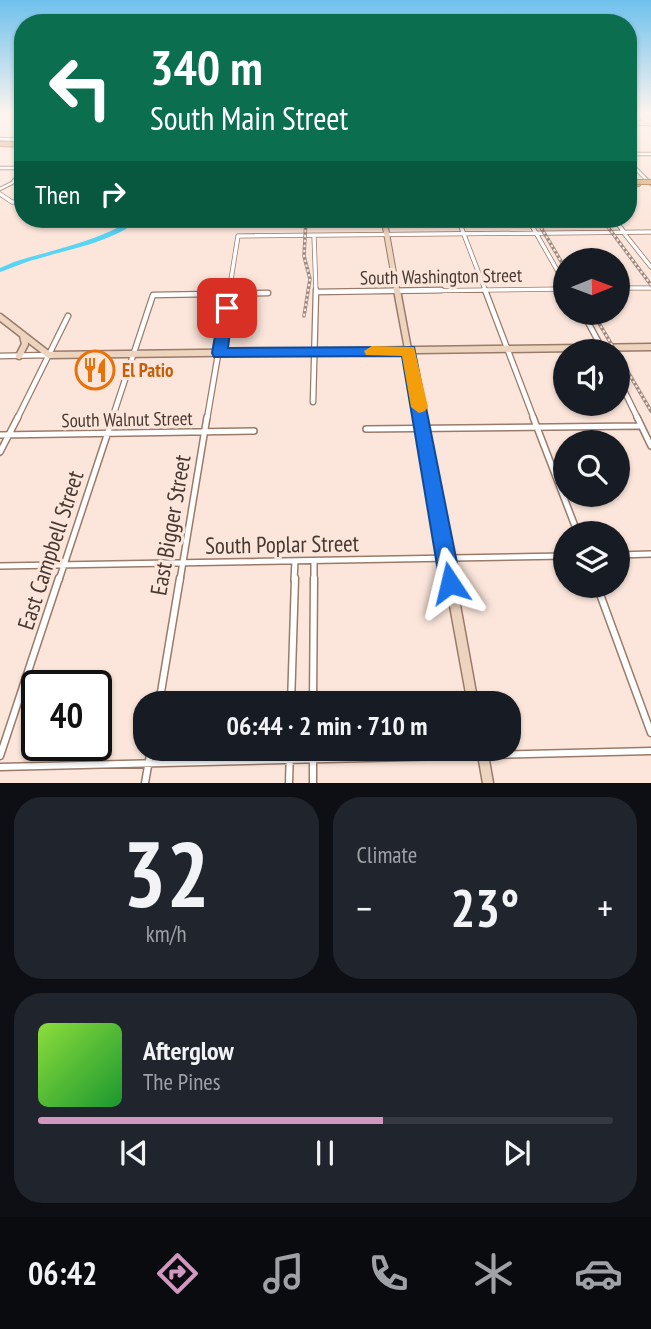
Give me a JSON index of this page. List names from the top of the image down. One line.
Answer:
{"streets":{"street":["South Washington Street","South Walnut Street","East Bigger Street","South Poplar Street","East Campbell Street"]},"crossings":[["South Walnut Street","East Bigger Street"],["South Walnut Street","East Campbell Street"],["East Bigger Street","South Poplar Street"],["East Bigger Street","East Campbell Street"],["South Poplar Street","East Campbell Street"]],"places":{"restaurant":["El Patio"]},"north":"right","page":{"turn":["340 m","South Main Street"],"then":"Then","limit":"40","trip":"06:44 · 2 min · 710 m","tile":[["32","km/h"],"Climate"],"heat":["−","23°","+"],"song":["Afterglow","The Pines"],"tabs":"06:42"}}
